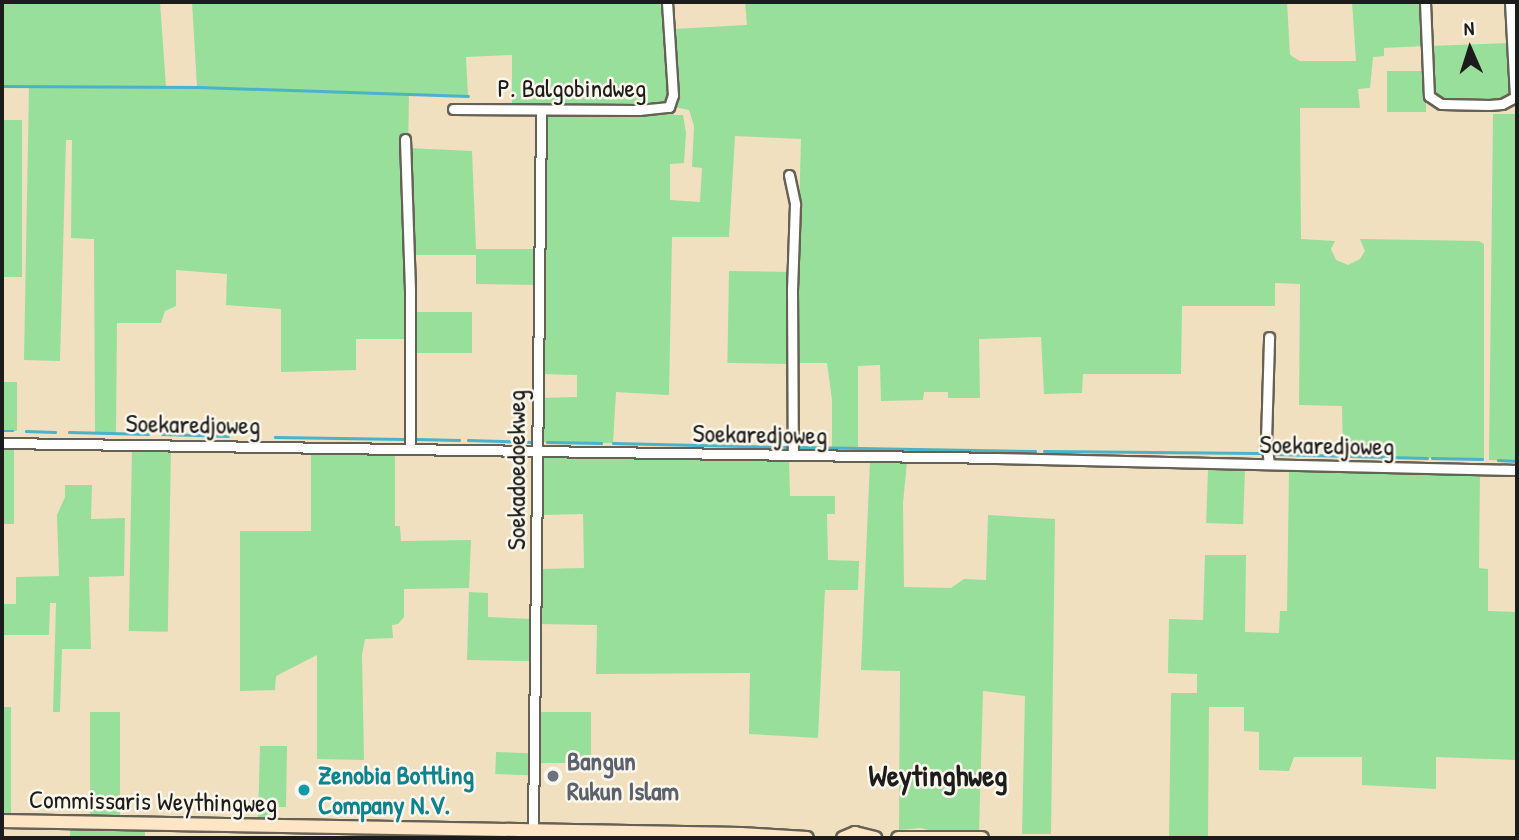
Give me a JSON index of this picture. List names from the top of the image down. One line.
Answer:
{"streets":{"main road":["Commissaris Weythingweg"],"street":["P. Balgobindweg","Soekaredjoweg","Soekadoedoekweg"]},"crossings":[["P. Balgobindweg","Soekadoedoekweg"],["Soekaredjoweg","Soekadoedoekweg"],["Soekadoedoekweg","Commissaris Weythingweg"]],"districts":["Weytinghweg"],"places":["Bangun Rukun Islam","Zenobia Bottling Company N.V."],"north":"top"}
